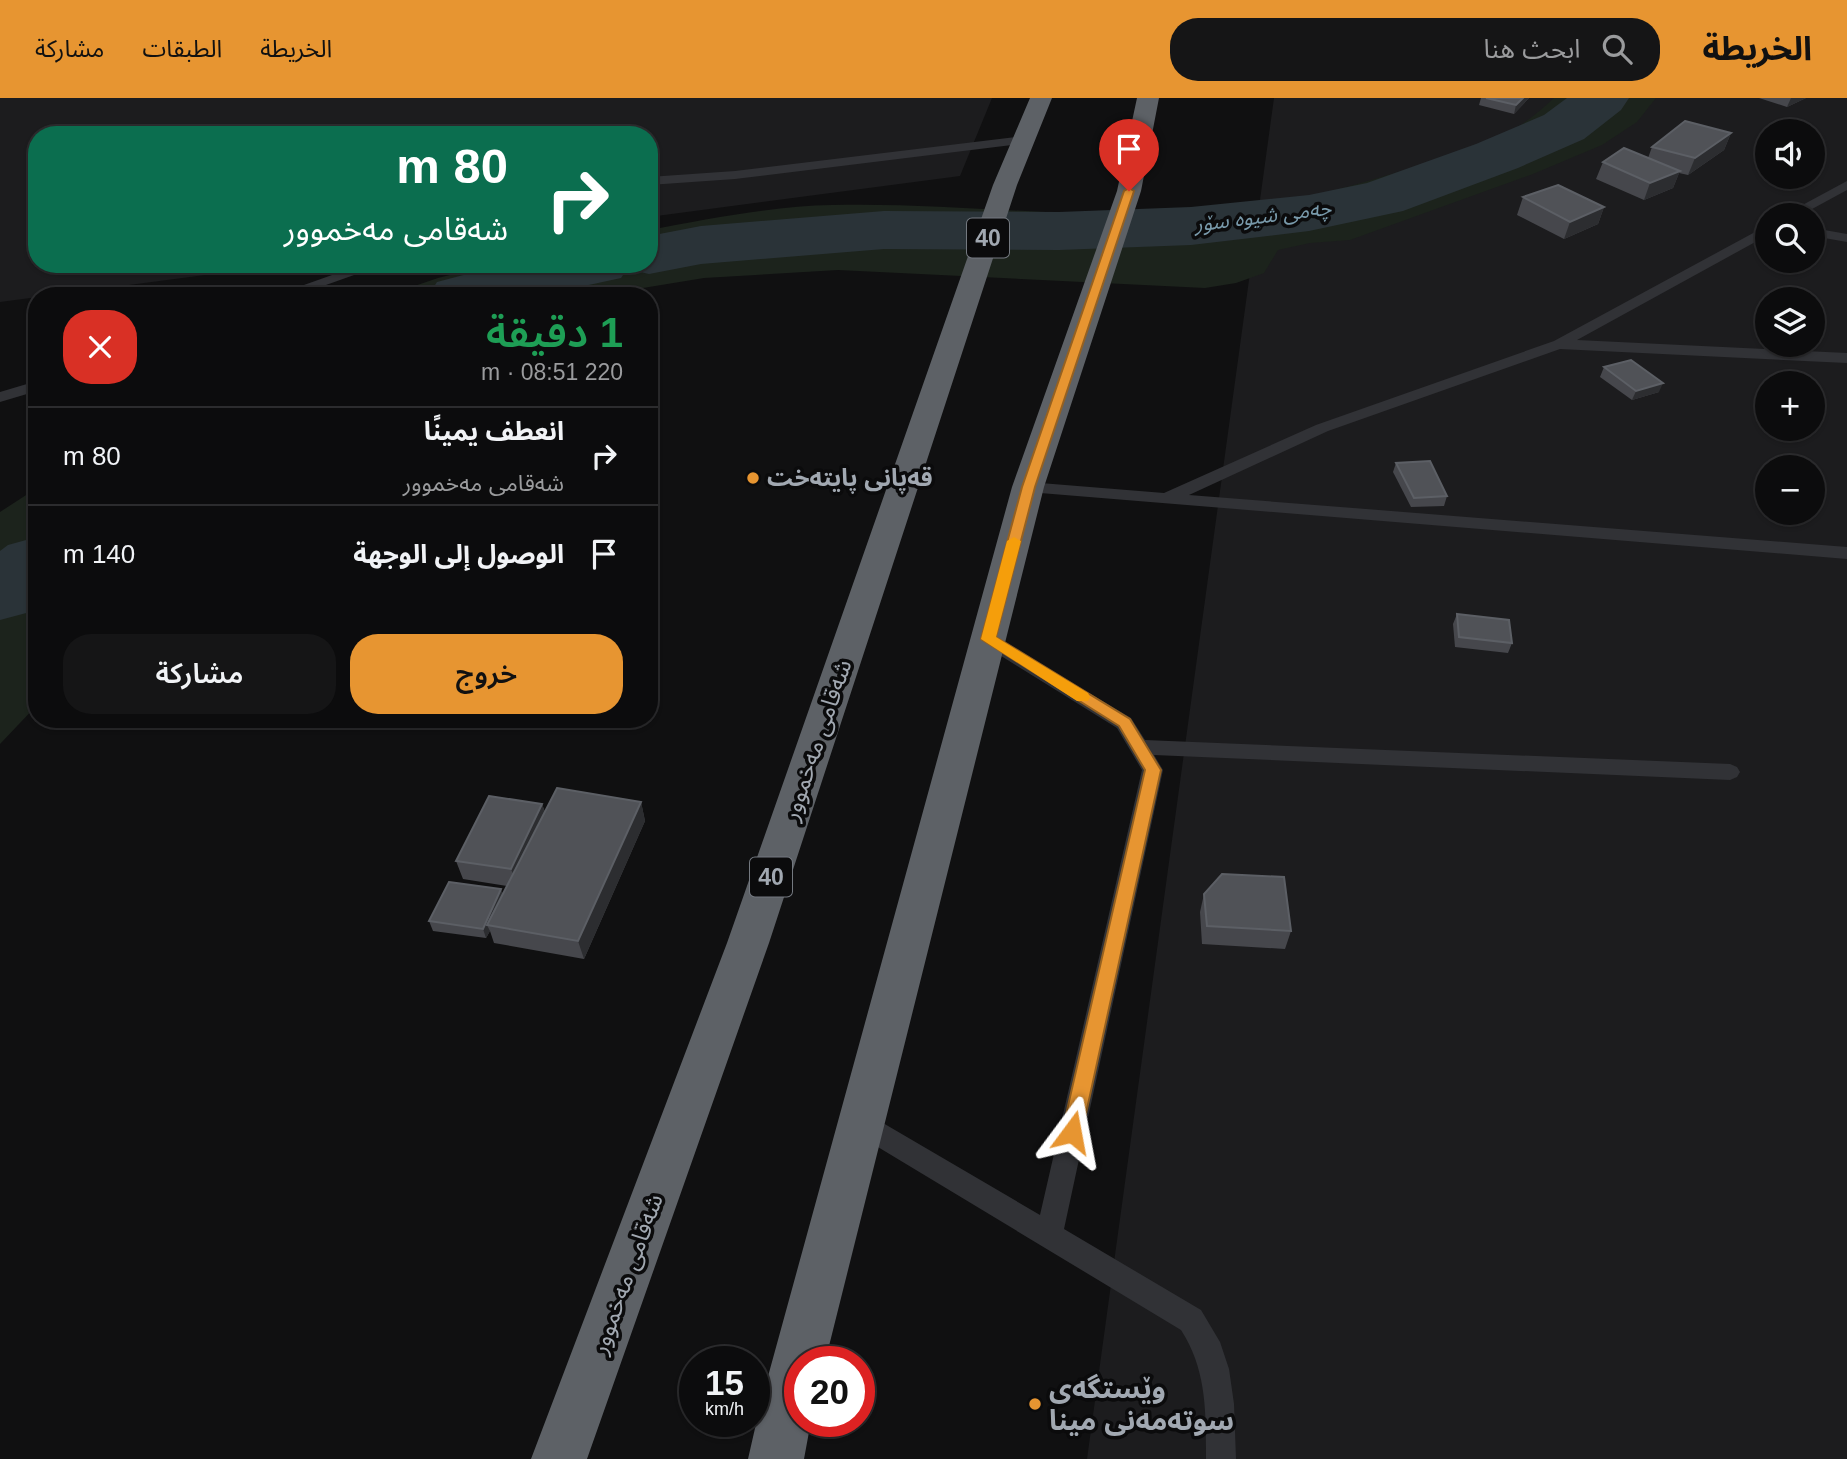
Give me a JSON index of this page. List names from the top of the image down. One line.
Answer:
{"streets":{"highway":["40","شەقامی مەخموور"]},"water":["چەمی شیوە سۆر"],"places":["قەپانی پایتەخت","وێستگەی سوتەمەنی مینا"],"page":{"header":"الخريطة","search":"ابحث هنا","nav":["الخريطة","الطبقات","مشاركة"],"map_buttons":["+","−"],"turn":["80 m","شەقامی مەخموور"],"heading":["1 دقيقة","220 m · 08:51"],"list":[{"name":"انعطف يمينًا","note":"شەقامی مەخموور","value":"80 m"},{"name":"الوصول إلى الوجهة","value":"140 m"}],"buttons":["خروج","مشاركة"],"speed":"15 km/h","limit":"20"}}
